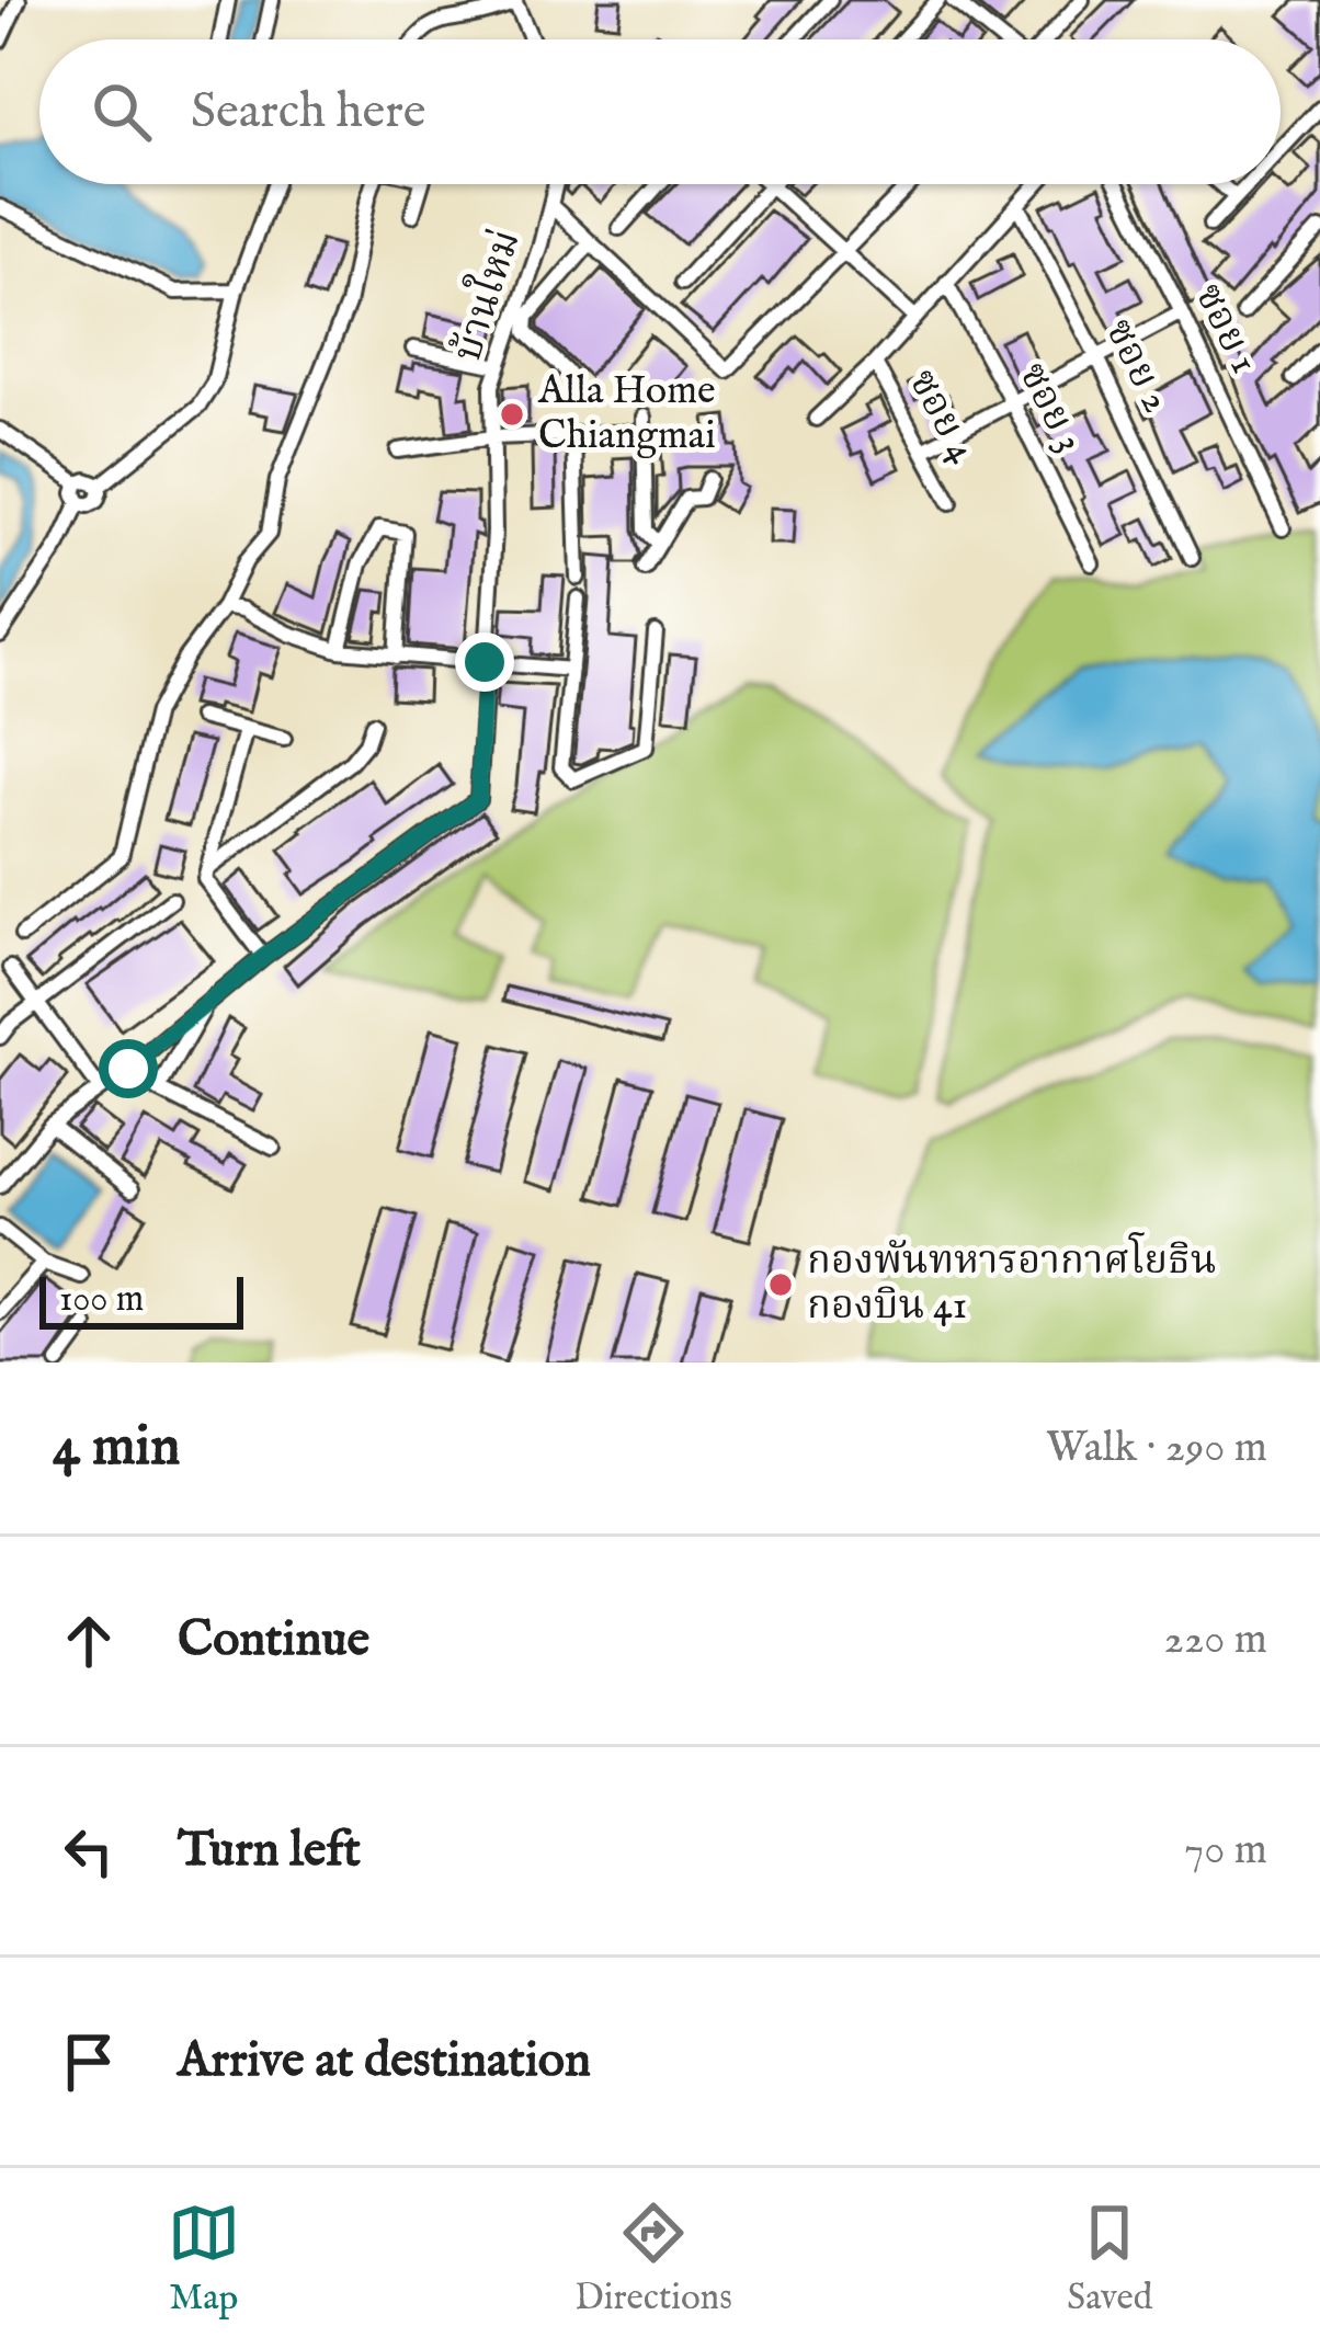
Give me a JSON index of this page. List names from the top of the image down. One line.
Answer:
{"streets":{"street":["บ้านใหม่","ซอย 1","ซอย 2","ซอย 3","ซอย 4"]},"places":["Alla Home Chiangmai","กองพันทหารอากาศโยธิน กองบิน 41"],"scale_bar":"100 m","page":{"search":"Search here","scale":"100 m","heading":["4 min","Walk · 290 m"],"list":[["Continue","220 m"],["Turn left","70 m"],"Arrive at destination"],"nav":["Map","Directions","Saved"]}}
